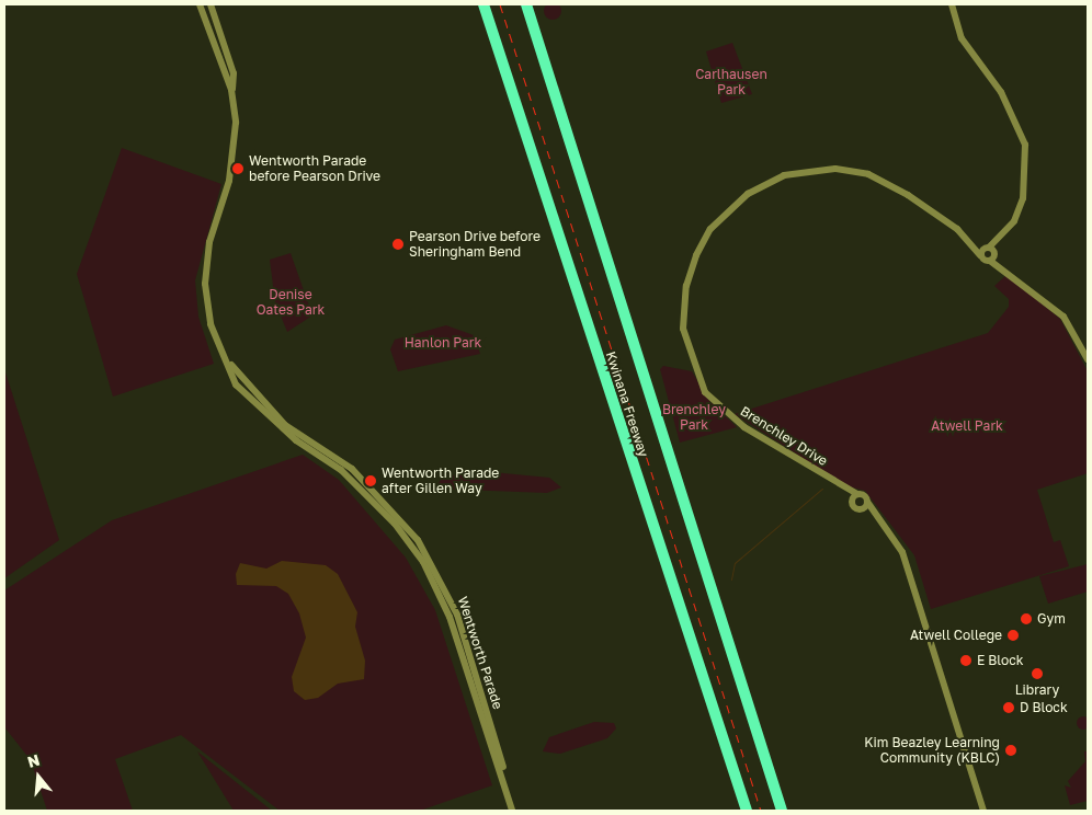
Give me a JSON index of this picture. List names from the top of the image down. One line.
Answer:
{"streets":{"highway":["Kwinana Freeway"],"street":["Brenchley Drive","Wentworth Parade"]},"parks":["Carlhausen Park","Denise Oates Park","Hanlon Park","Brenchley Park","Atwell Park"],"places":["Wentworth Parade before Pearson Drive","Pearson Drive before Sheringham Bend","Wentworth Parade after Gillen Way","Gym","Atwell College","E Block","Library","D Block","Kim Beazley Learning Community (KBLC)"],"north":"top"}
